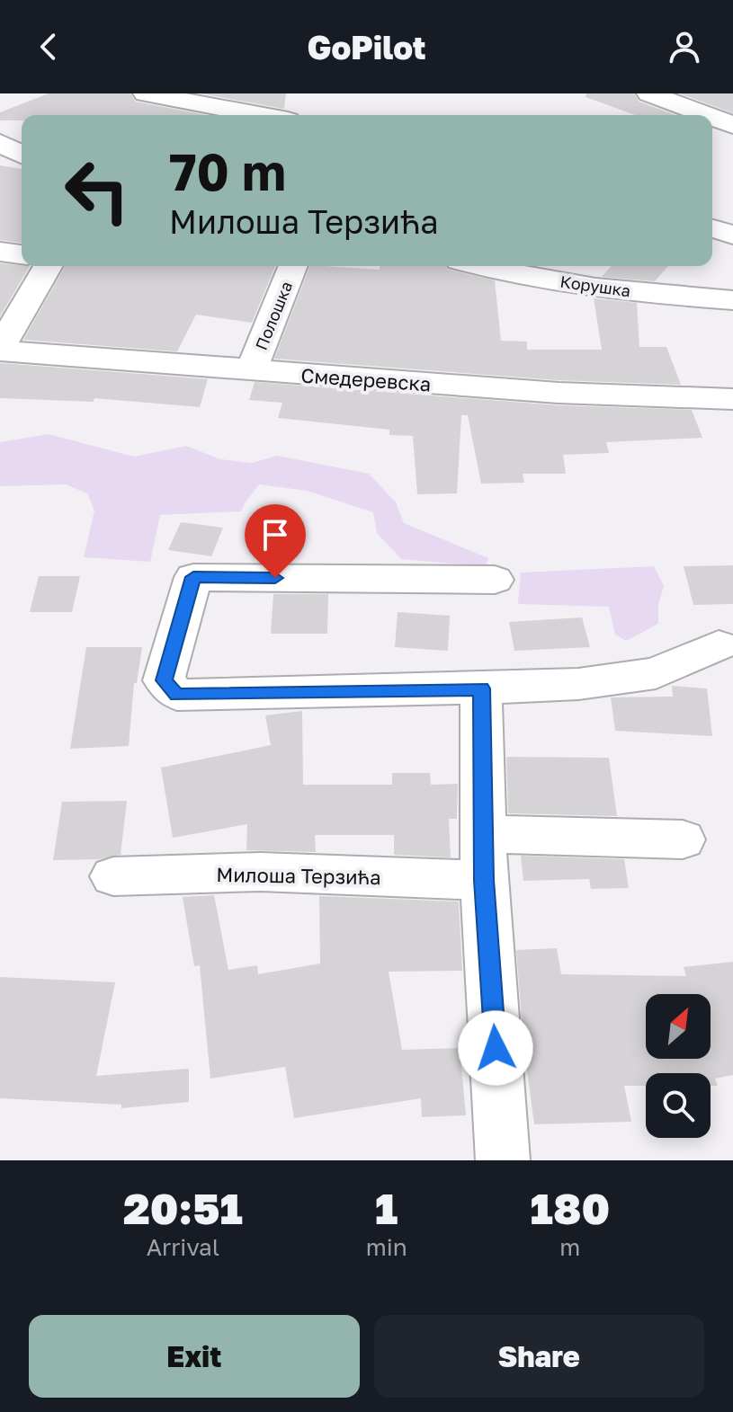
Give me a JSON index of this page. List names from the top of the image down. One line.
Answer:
{"streets":{"street":["Корушка","Полошка","Смедеревска","Милоша Терзића"]},"crossings":[["Полошка","Смедеревска"]],"north":"top right","page":{"header":"GoPilot","turn":["70 m","Милоша Терзића"],"eta":["20:51","Arrival","1","min","180","m"],"buttons":["Exit","Share"]}}
